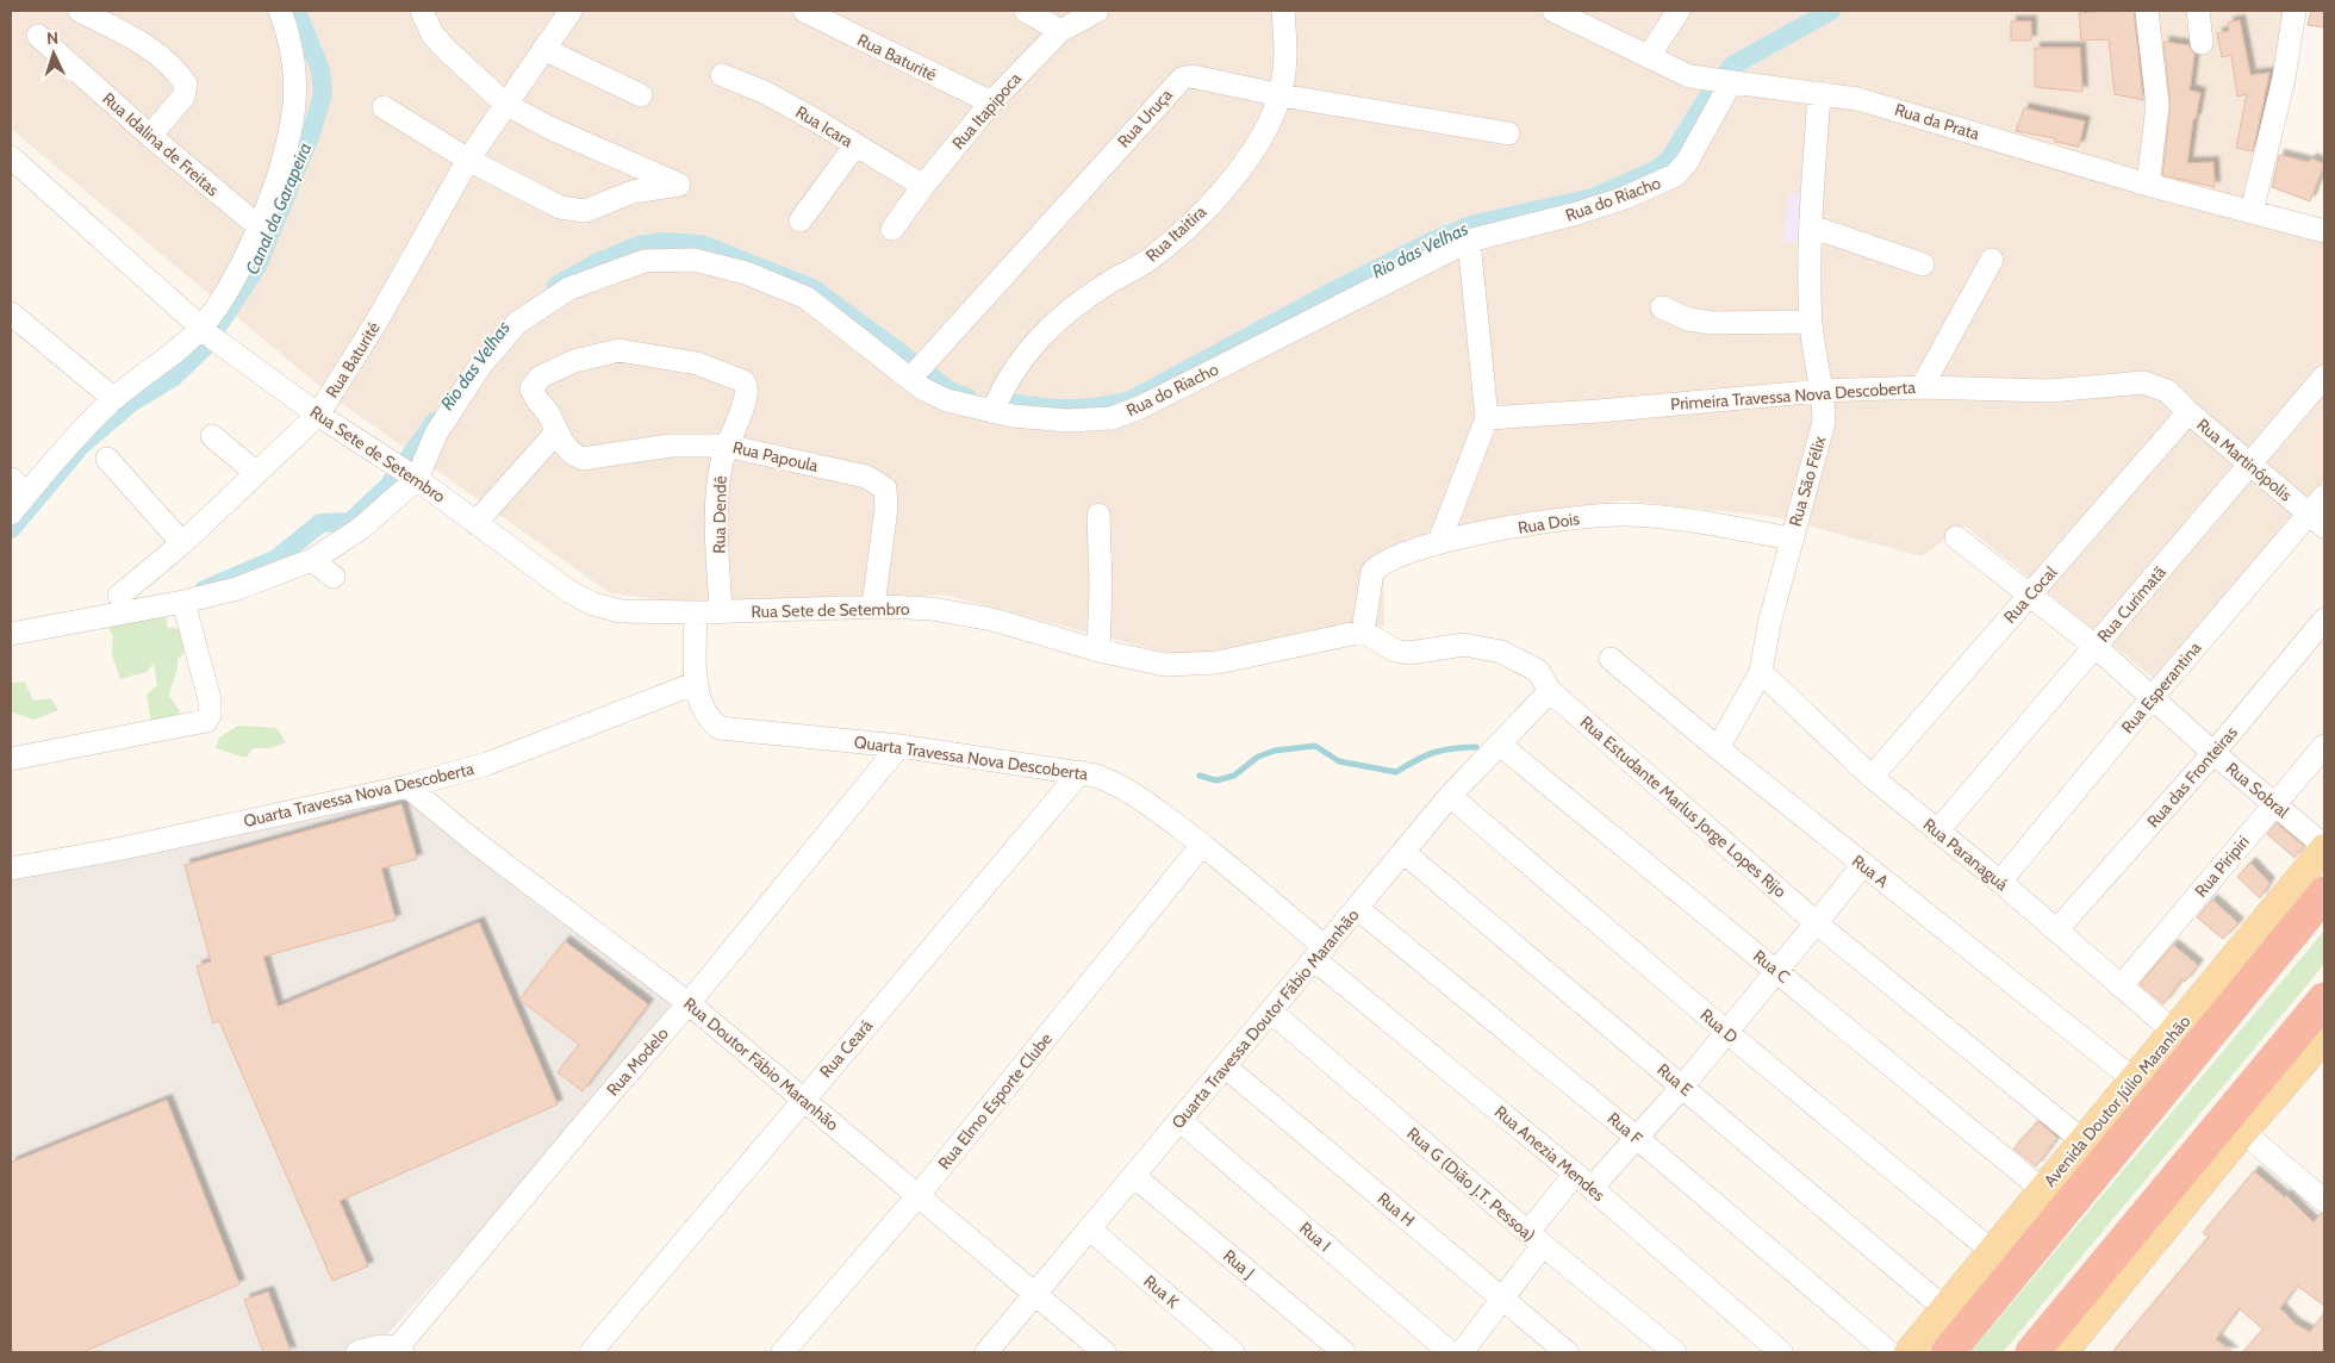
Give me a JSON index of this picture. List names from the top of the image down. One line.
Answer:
{"streets":{"highway":["Avenida Doutor Júlio Maranhão"],"street":["Rua Baturité","Rua Itapipoca","Rua Uruça","Rua da Prata","Rua Icara","Rua Idalina de Freitas","Rua do Riacho","Rua Itaitira","Primeira Travessa Nova Descoberta","Rua Sete de Setembro","Rua Papoula","Rua Martinópolis","Rua São Félix","Rua Dendê","Rua Dois","Rua Cocal","Rua Curimatã","Rua Esperantina","Quarta Travessa Nova Descoberta","Rua das Fronteiras","Rua Sobral","Rua Estudante Marlus Jorge Lopes Rijo","Rua Paranaguá","Rua Piripiri","Rua A","Rua C","Quarta Travessa Doutor Fábio Maranhão","Rua D","Rua Ceará","Rua Modelo","Rua Doutor Fábio Maranhão","Rua E","Rua Elmo Esporte Clube","Rua F","Rua Anezia Mendes","Rua G (Dião J.T. Pessoa)","Rua H","Rua I","Rua J","Rua K"]},"crossings":[["Rua Baturité","Rua Itapipoca"],["Rua Baturité","Rua Sete de Setembro"],["Rua Itapipoca","Rua Icara"],["Rua Uruça","Rua do Riacho"],["Rua Uruça","Rua Itaitira"],["Rua da Prata","Rua do Riacho"],["Rua da Prata","Rua São Félix"],["Rua do Riacho","Rua Itaitira"],["Rua do Riacho","Rua Sete de Setembro"],["Primeira Travessa Nova Descoberta","Rua Martinópolis"],["Primeira Travessa Nova Descoberta","Rua São Félix"],["Rua Sete de Setembro","Rua Papoula"],["Rua Sete de Setembro","Rua Dendê"],["Rua Sete de Setembro","Rua Dois"],["Rua Sete de Setembro","Quarta Travessa Nova Descoberta"],["Rua Papoula","Rua Dendê"],["Rua Martinópolis","Rua Cocal"],["Rua Martinópolis","Rua Curimatã"],["Rua Martinópolis","Rua Esperantina"],["Rua São Félix","Rua Dois"],["Rua São Félix","Rua Paranaguá"],["Rua São Félix","Rua A"],["Rua Cocal","Rua Sobral"],["Rua Cocal","Rua Paranaguá"],["Rua Curimatã","Rua Sobral"],["Rua Curimatã","Rua Paranaguá"],["Rua Esperantina","Rua Sobral"],["Rua Esperantina","Rua Paranaguá"],["Quarta Travessa Nova Descoberta","Quarta Travessa Doutor Fábio Maranhão"],["Quarta Travessa Nova Descoberta","Rua Ceará"],["Quarta Travessa Nova Descoberta","Rua Modelo"],["Quarta Travessa Nova Descoberta","Rua Doutor Fábio Maranhão"],["Quarta Travessa Nova Descoberta","Rua Elmo Esporte Clube"],["Quarta Travessa Nova Descoberta","Rua Anezia Mendes"],["Rua das Fronteiras","Rua Sobral"],["Rua das Fronteiras","Rua Paranaguá"],["Rua Sobral","Rua Piripiri"],["Rua Sobral","Avenida Doutor Júlio Maranhão"],["Rua Estudante Marlus Jorge Lopes Rijo","Quarta Travessa Doutor Fábio Maranhão"],["Rua Estudante Marlus Jorge Lopes Rijo","Avenida Doutor Júlio Maranhão"],["Rua Paranaguá","Rua Piripiri"],["Rua Paranaguá","Avenida Doutor Júlio Maranhão"],["Rua A","Avenida Doutor Júlio Maranhão"],["Rua C","Quarta Travessa Doutor Fábio Maranhão"],["Rua C","Avenida Doutor Júlio Maranhão"],["Quarta Travessa Doutor Fábio Maranhão","Rua D"],["Quarta Travessa Doutor Fábio Maranhão","Rua Doutor Fábio Maranhão"],["Quarta Travessa Doutor Fábio Maranhão","Rua E"],["Quarta Travessa Doutor Fábio Maranhão","Rua F"],["Quarta Travessa Doutor Fábio Maranhão","Rua Anezia Mendes"],["Quarta Travessa Doutor Fábio Maranhão","Rua G (Dião J.T. Pessoa)"],["Quarta Travessa Doutor Fábio Maranhão","Rua H"],["Quarta Travessa Doutor Fábio Maranhão","Rua I"],["Quarta Travessa Doutor Fábio Maranhão","Rua J"],["Quarta Travessa Doutor Fábio Maranhão","Rua K"],["Rua D","Avenida Doutor Júlio Maranhão"],["Rua Ceará","Rua Doutor Fábio Maranhão"],["Rua Modelo","Rua Doutor Fábio Maranhão"],["Rua Doutor Fábio Maranhão","Rua Elmo Esporte Clube"],["Rua E","Avenida Doutor Júlio Maranhão"]],"water":["Canal da Garapeira","Rio das Velhas"],"north":"top"}
